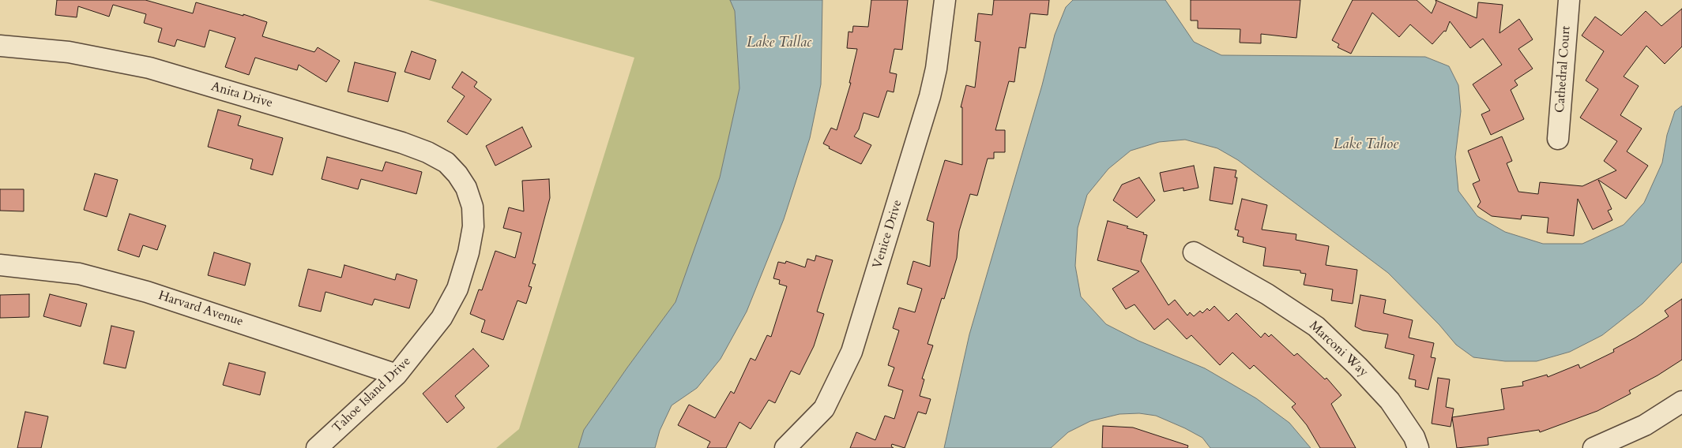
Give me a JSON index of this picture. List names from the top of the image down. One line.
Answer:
{"streets":{"street":["Cathedral Court","Anita Drive","Venice Drive","Harvard Avenue","Marconi Way","Tahoe Island Drive"]},"crossings":[["Anita Drive","Tahoe Island Drive"],["Harvard Avenue","Tahoe Island Drive"]],"water":["Lake Tallac","Lake Tahoe"]}
